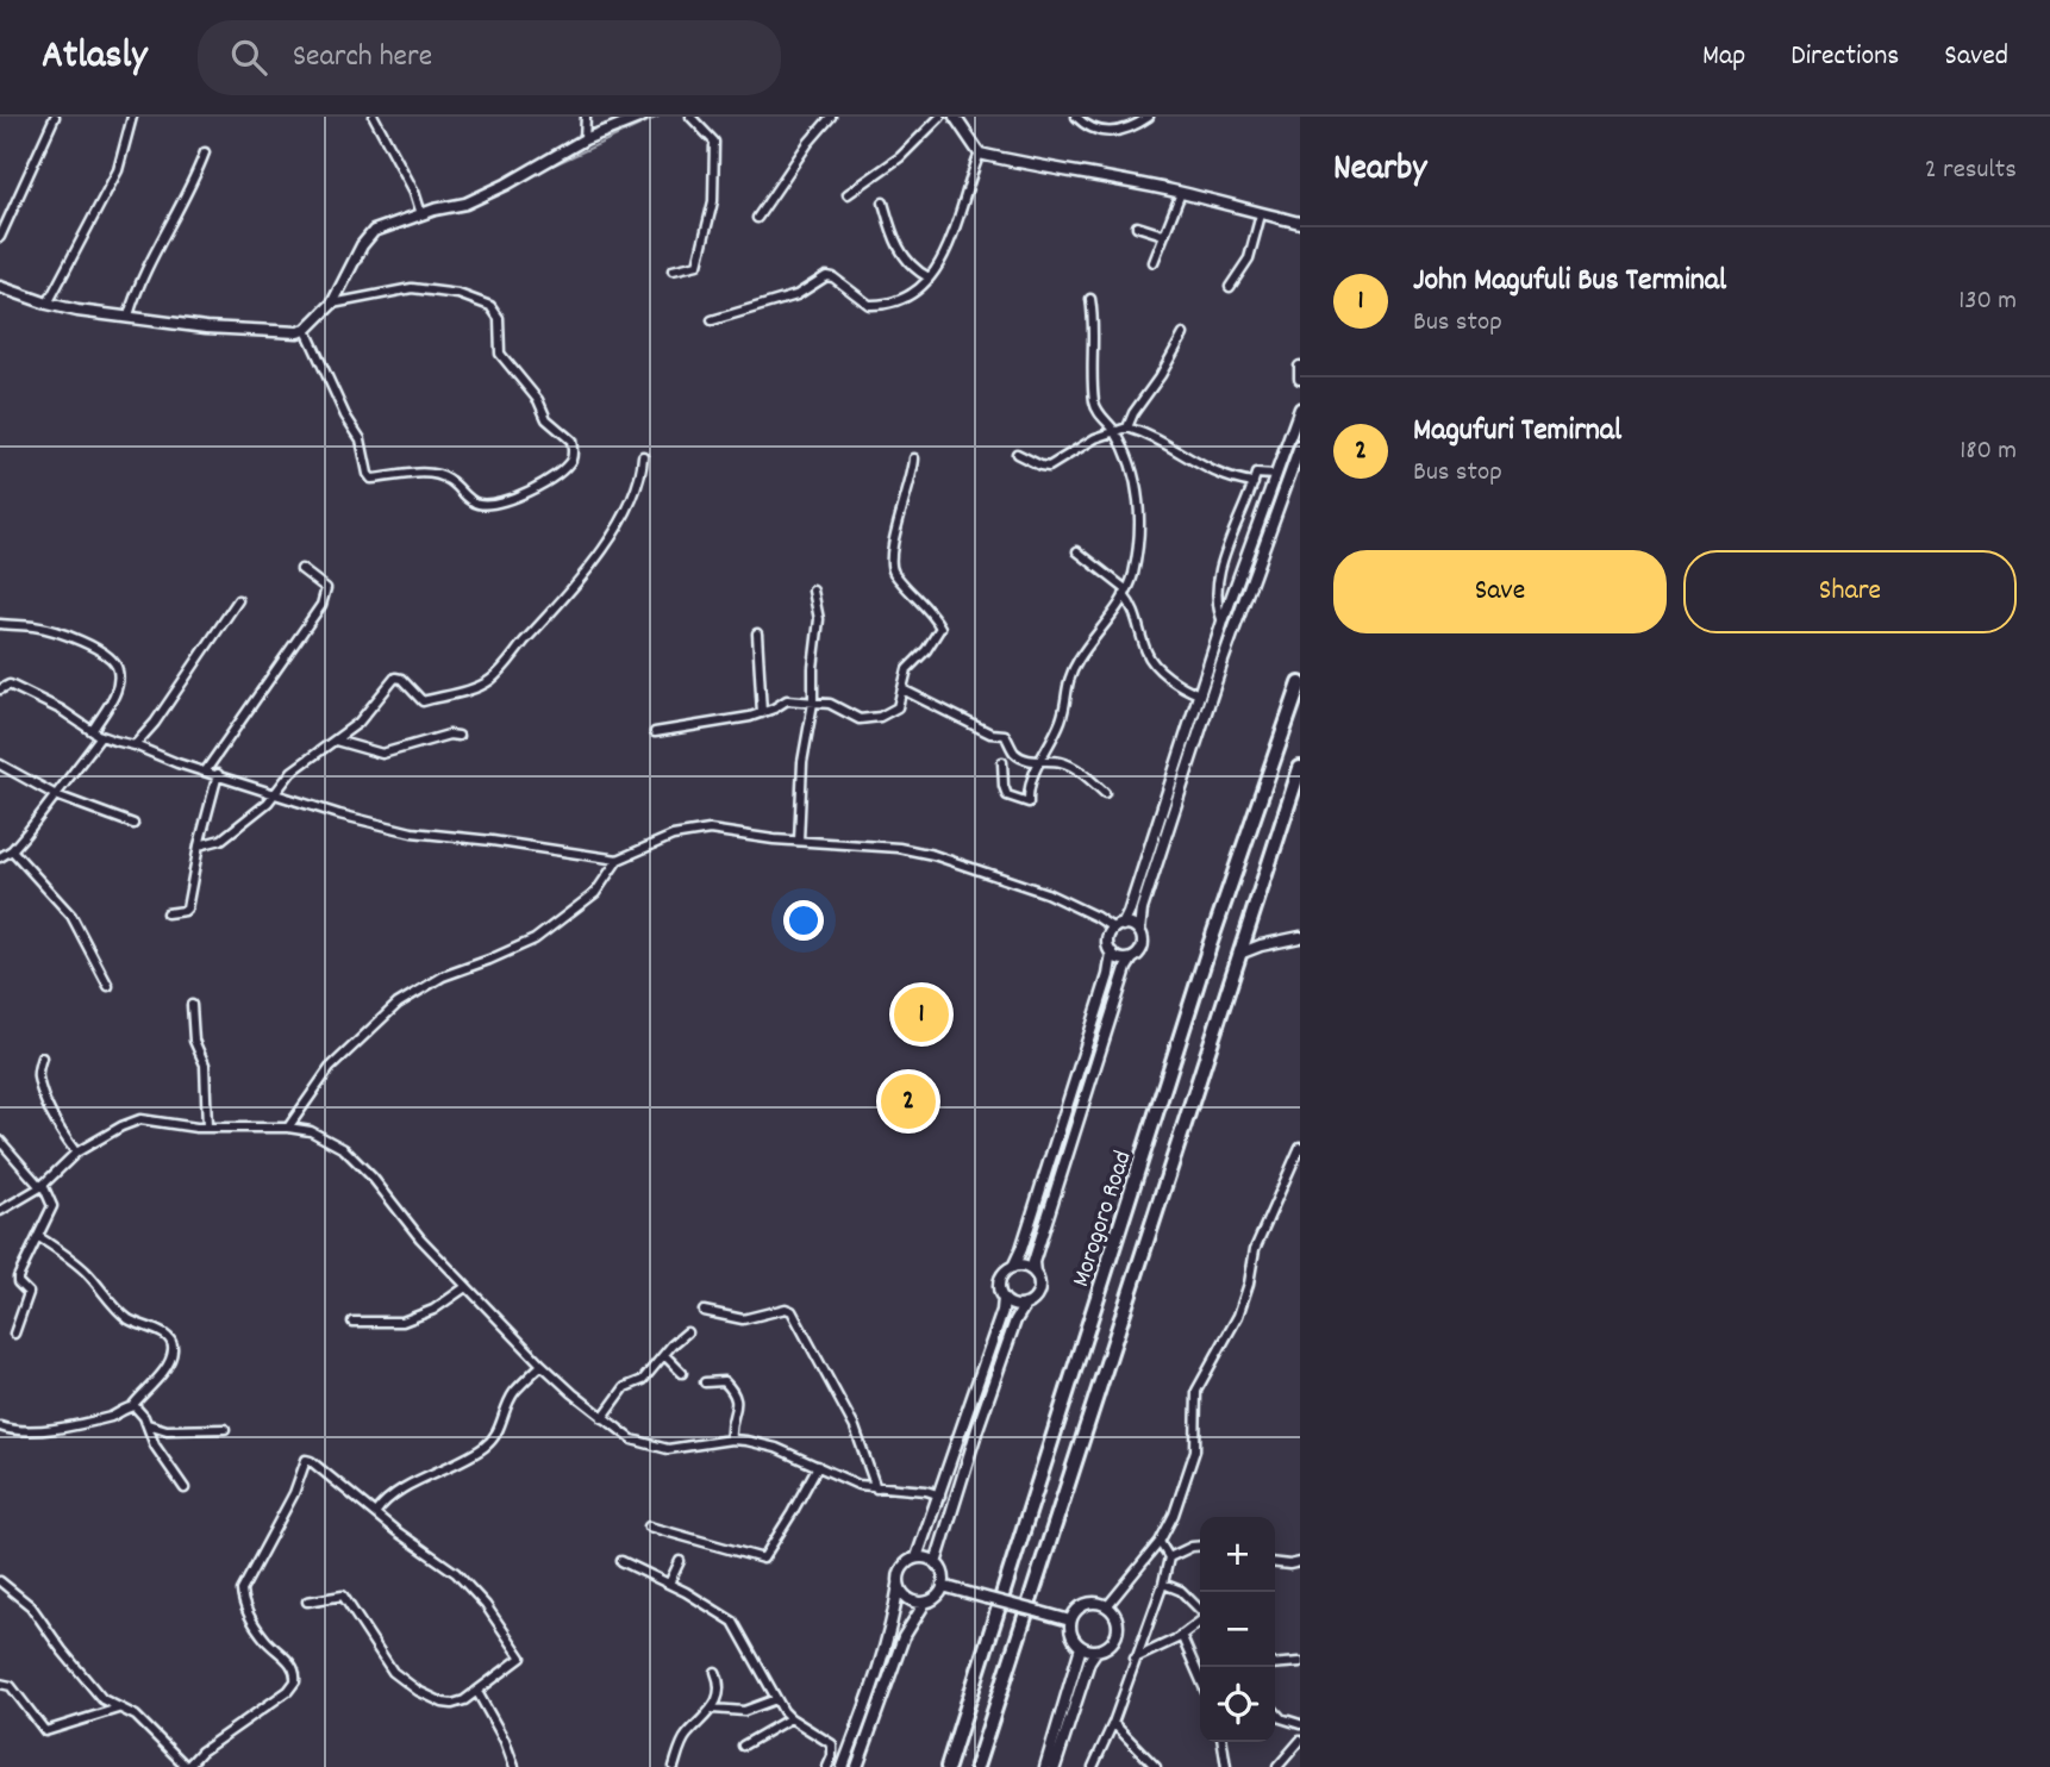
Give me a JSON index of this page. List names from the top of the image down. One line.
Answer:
{"streets":{"highway":["Morogoro Road"]},"page":{"header":"Atlasly","search":"Search here","nav":["Map","Directions","Saved"],"heading":["Nearby","2 results"],"list":[{"mark":"1","name":"John Magufuli Bus Terminal","note":"Bus stop","value":"130 m"},{"mark":"2","name":"Magufuri Temirnal","note":"Bus stop","value":"180 m"}],"buttons":["Save","Share"],"pins":["1","2"],"map_buttons":["+","−"]}}
